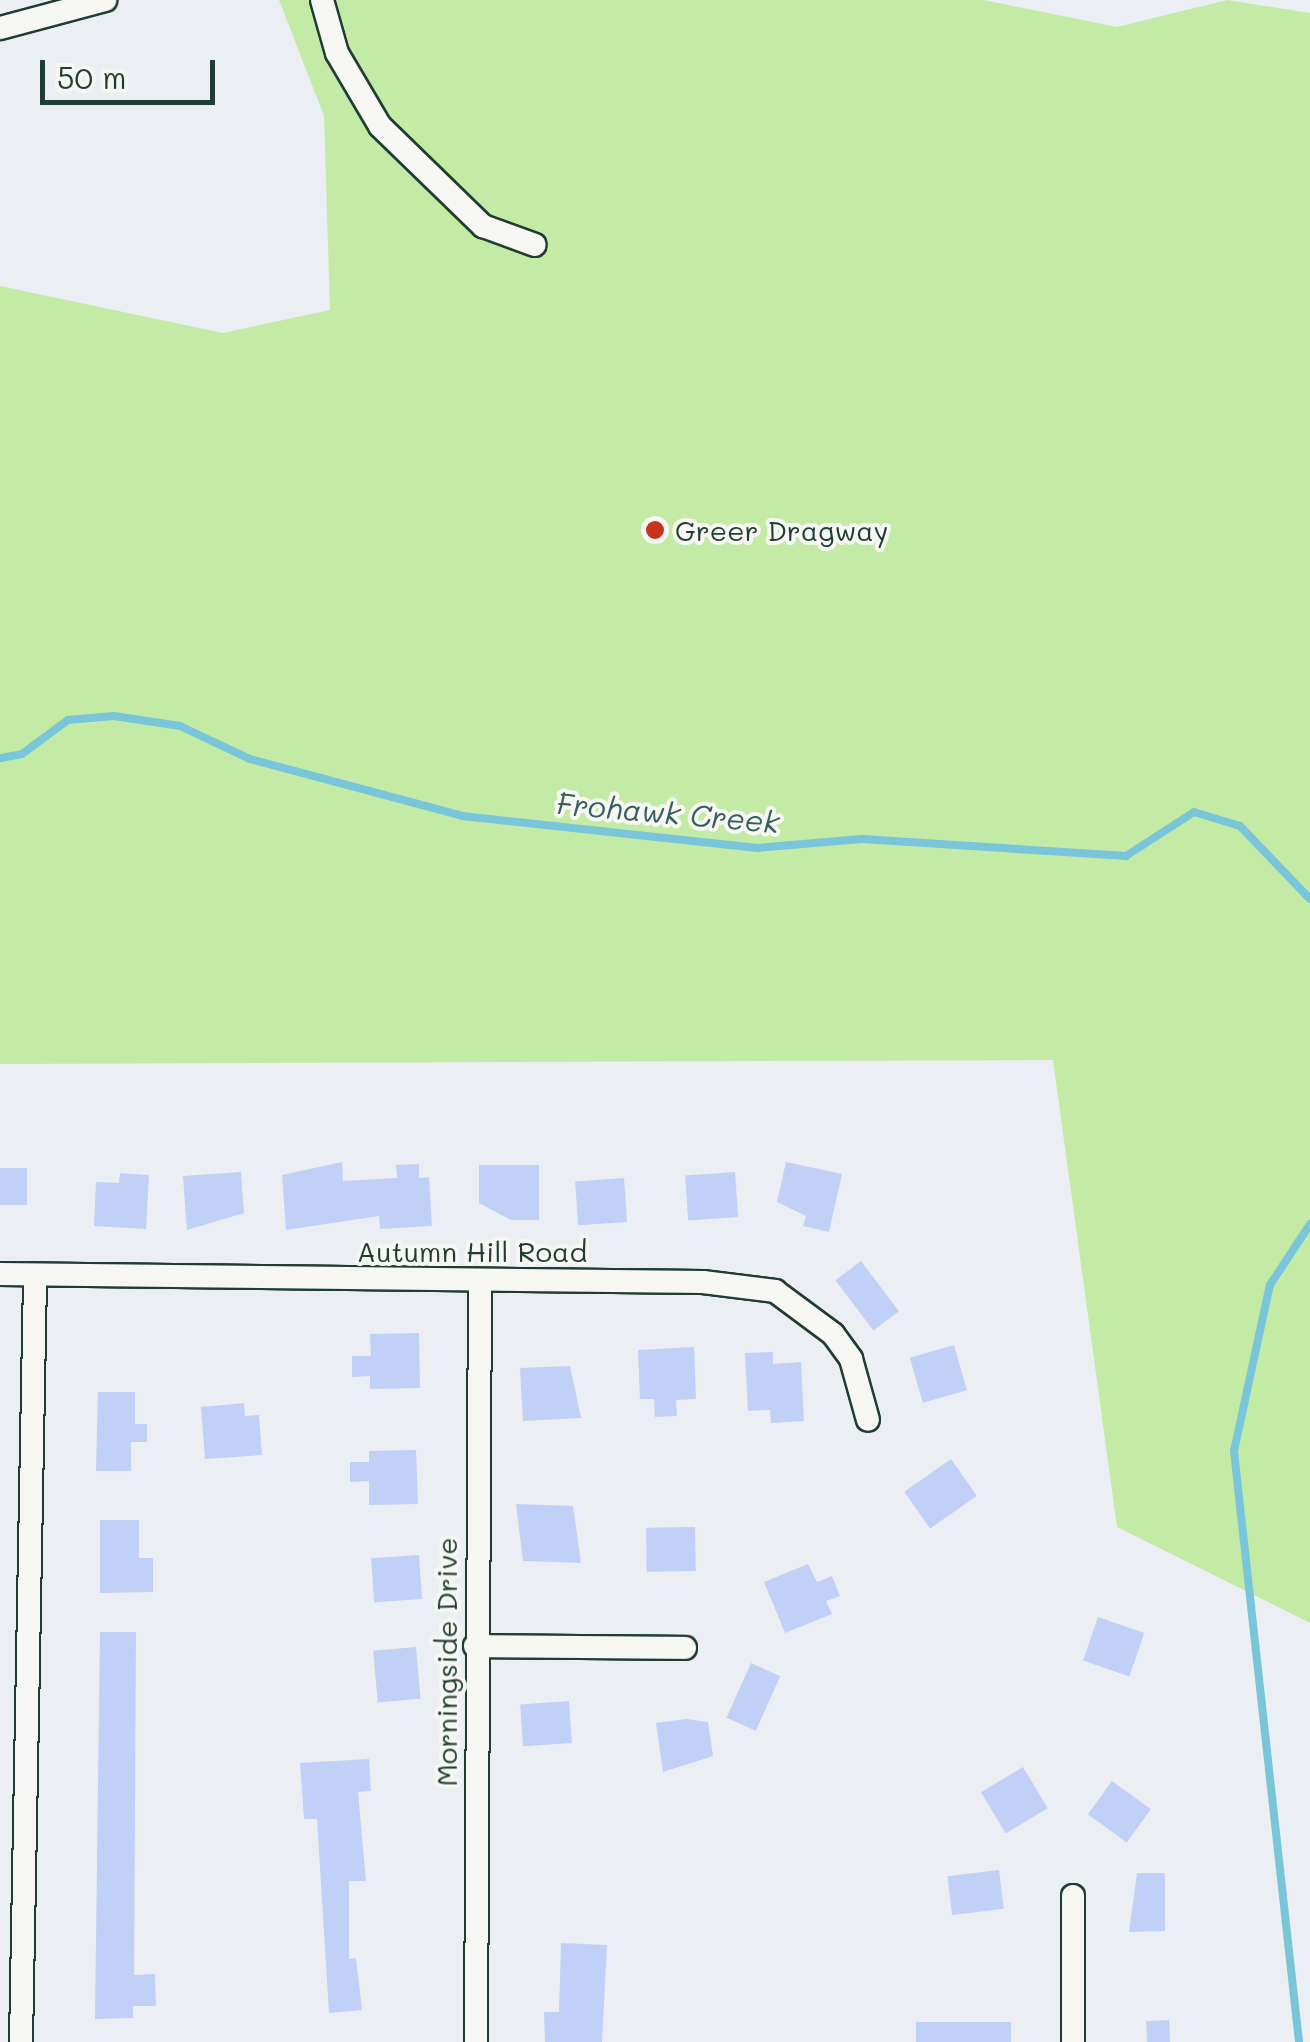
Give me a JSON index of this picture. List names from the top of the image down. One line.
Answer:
{"streets":{"street":["Autumn Hill Road","Morningside Drive"]},"crossings":[["Autumn Hill Road","Morningside Drive"]],"water":["Frohawk Creek"],"places":["Greer Dragway"],"scale_bar":"50 m"}
